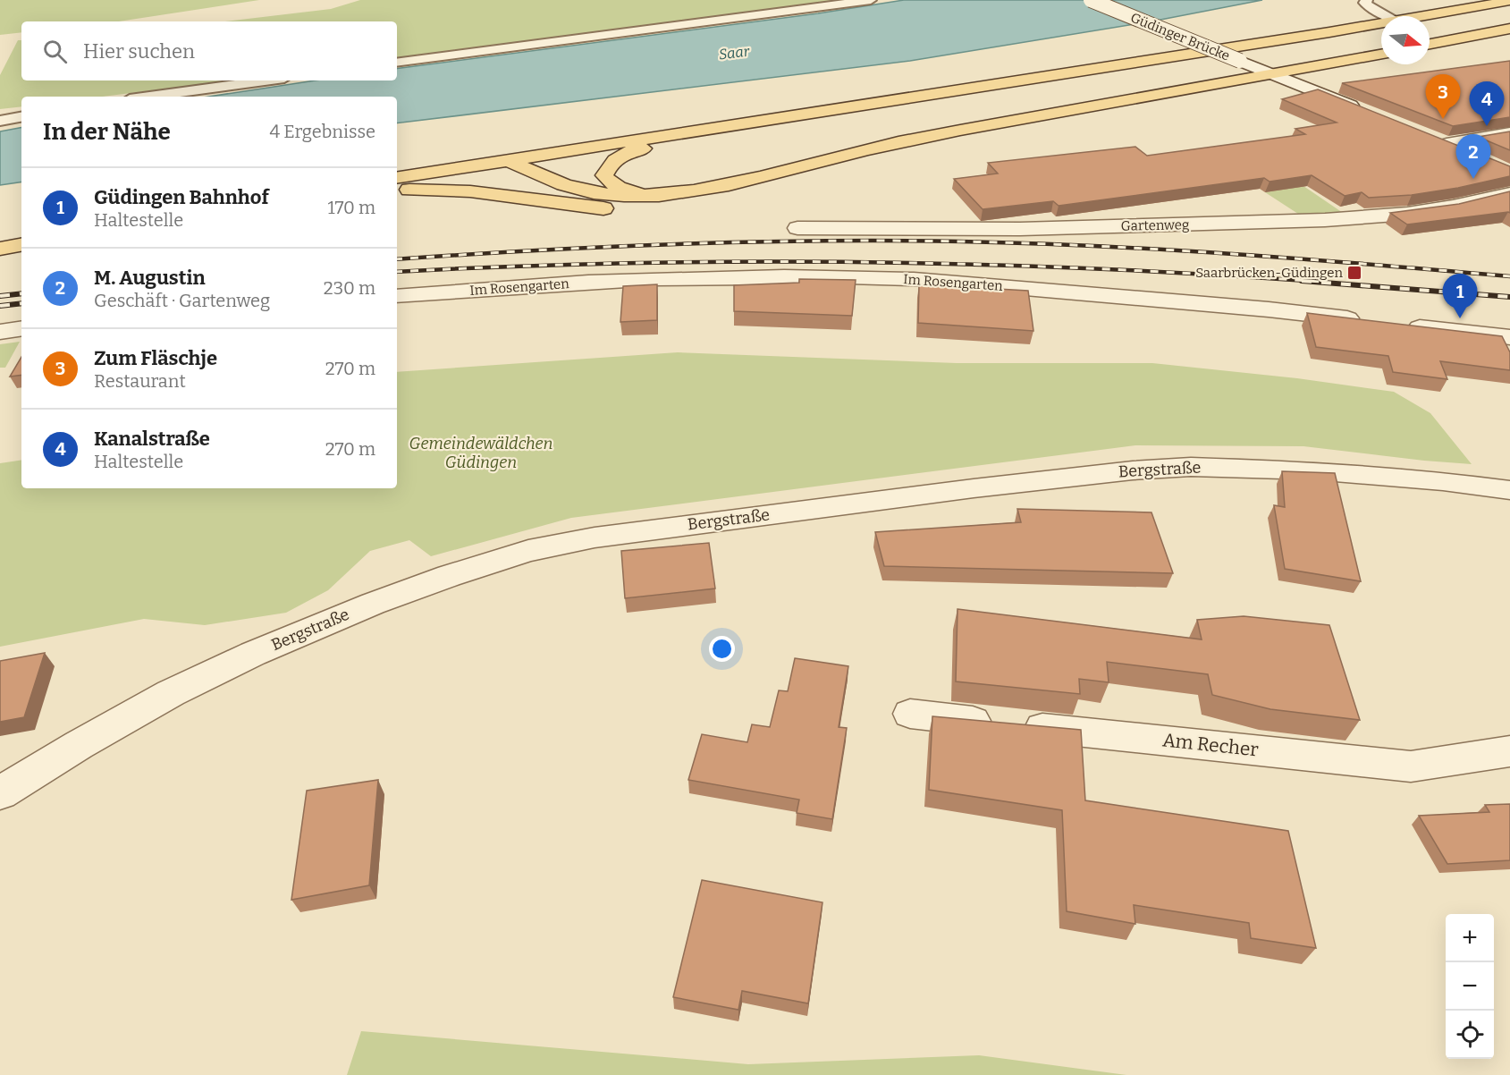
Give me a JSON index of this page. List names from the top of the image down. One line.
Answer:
{"streets":{"street":["Güdinger Brücke","Gartenweg","Im Rosengarten","Bergstraße","Am Recher"]},"water":["Saar"],"parks":["Gemeindewäldchen Güdingen"],"places":{"transit":["Saarbrücken-Güdingen"]},"north":"right","page":{"search":"Hier suchen","pins":["3","4","2","1"],"heading":["In der Nähe","4 Ergebnisse"],"list":[{"mark":"1","name":"Güdingen Bahnhof","note":"Haltestelle","value":"170 m"},{"mark":"2","name":"M. Augustin","note":"Geschäft · Gartenweg","value":"230 m"},{"mark":"3","name":"Zum Fläschje","note":"Restaurant","value":"270 m"},{"mark":"4","name":"Kanalstraße","note":"Haltestelle","value":"270 m"}],"map_buttons":["+","−"]}}
